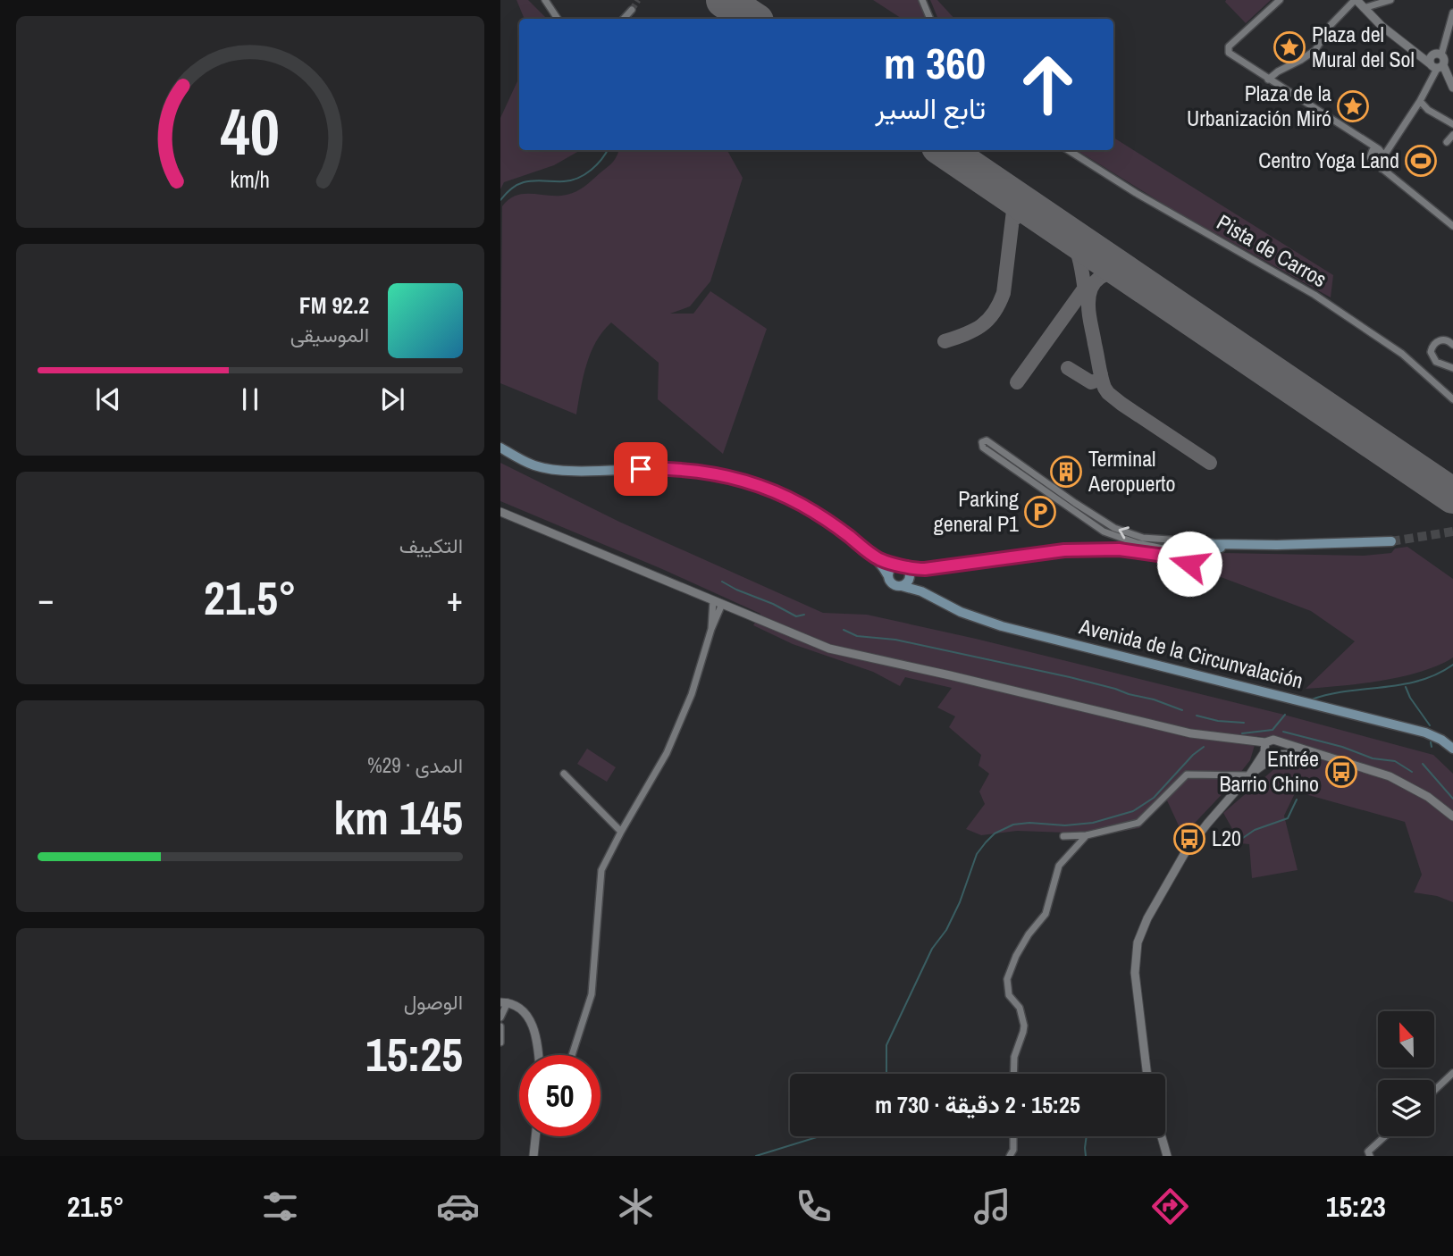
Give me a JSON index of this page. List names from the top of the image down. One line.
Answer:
{"streets":{"main road":["Avenida de la Circunvalación"],"street":["Pista de Carros"]},"places":{"place":["Plaza del Mural del Sol","Plaza de la Urbanización Miró"],"sports":["Centro Yoga Land"],"building":["Terminal Aeropuerto"],"parking":["Parking general P1"],"bus stop":["Entrée Barrio Chino","L20"]},"north":"top","page":{"turn":["360 m","تابع السير"],"song":["92.2 FM","الموسيقى"],"tile":["التكييف",["المدى · 29%","145 km"],["الوصول","15:25"]],"heat":["−","21.5°","+"],"limit":"50","trip":"15:25 · 2 دقيقة · 730 m","tabs":["15:23","21.5°"],"gauge":["40","km/h"]}}
